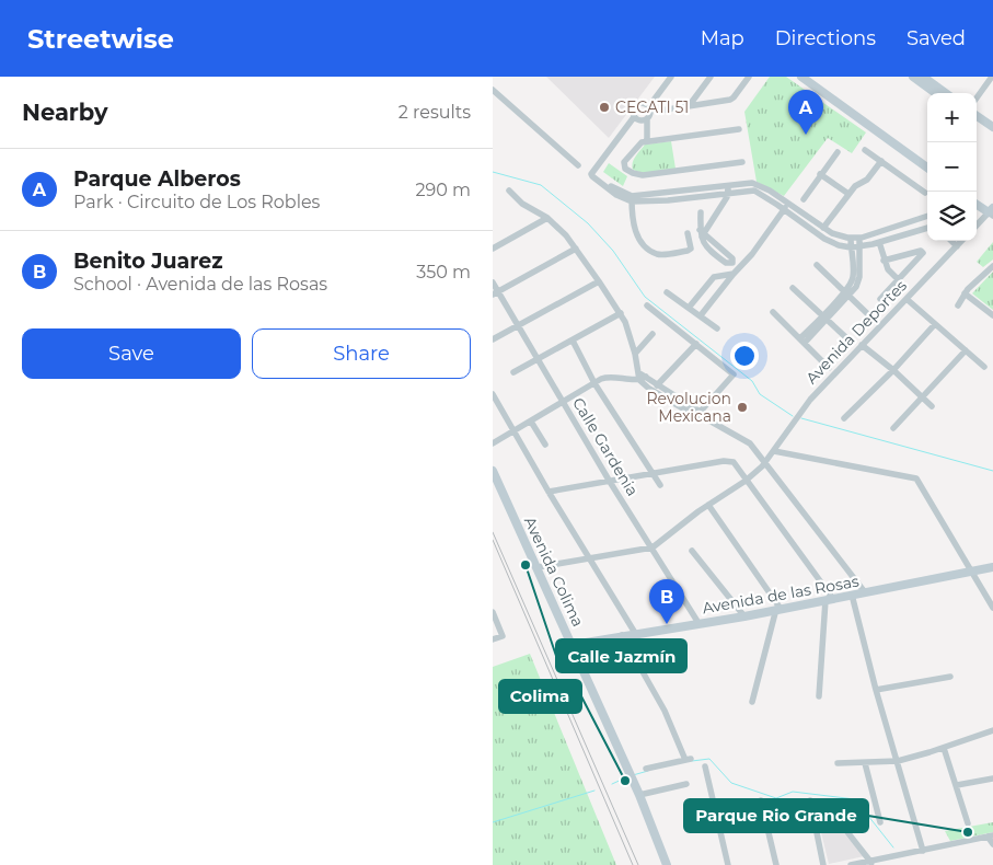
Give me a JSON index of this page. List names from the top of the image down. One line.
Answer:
{"streets":{"street":["Avenida Deportes","Calle Gardenia","Avenida Colima","Avenida de las Rosas"]},"crossings":[["Avenida Deportes","Calle Gardenia"],["Calle Gardenia","Avenida de las Rosas"],["Avenida Colima","Avenida de las Rosas"]],"places":["CECATI 51","Revolucion Mexicana","Calle Jazmín","Colima","Parque Rio Grande"],"page":{"header":"Streetwise","nav":["Map","Directions","Saved"],"heading":["Nearby","2 results"],"pins":["A","B"],"map_buttons":["+","−"],"list":[{"mark":"A","name":"Parque Alberos","note":"Park · Circuito de Los Robles","value":"290 m"},{"mark":"B","name":"Benito Juarez","note":"School · Avenida de las Rosas","value":"350 m"}],"buttons":["Save","Share"]}}
